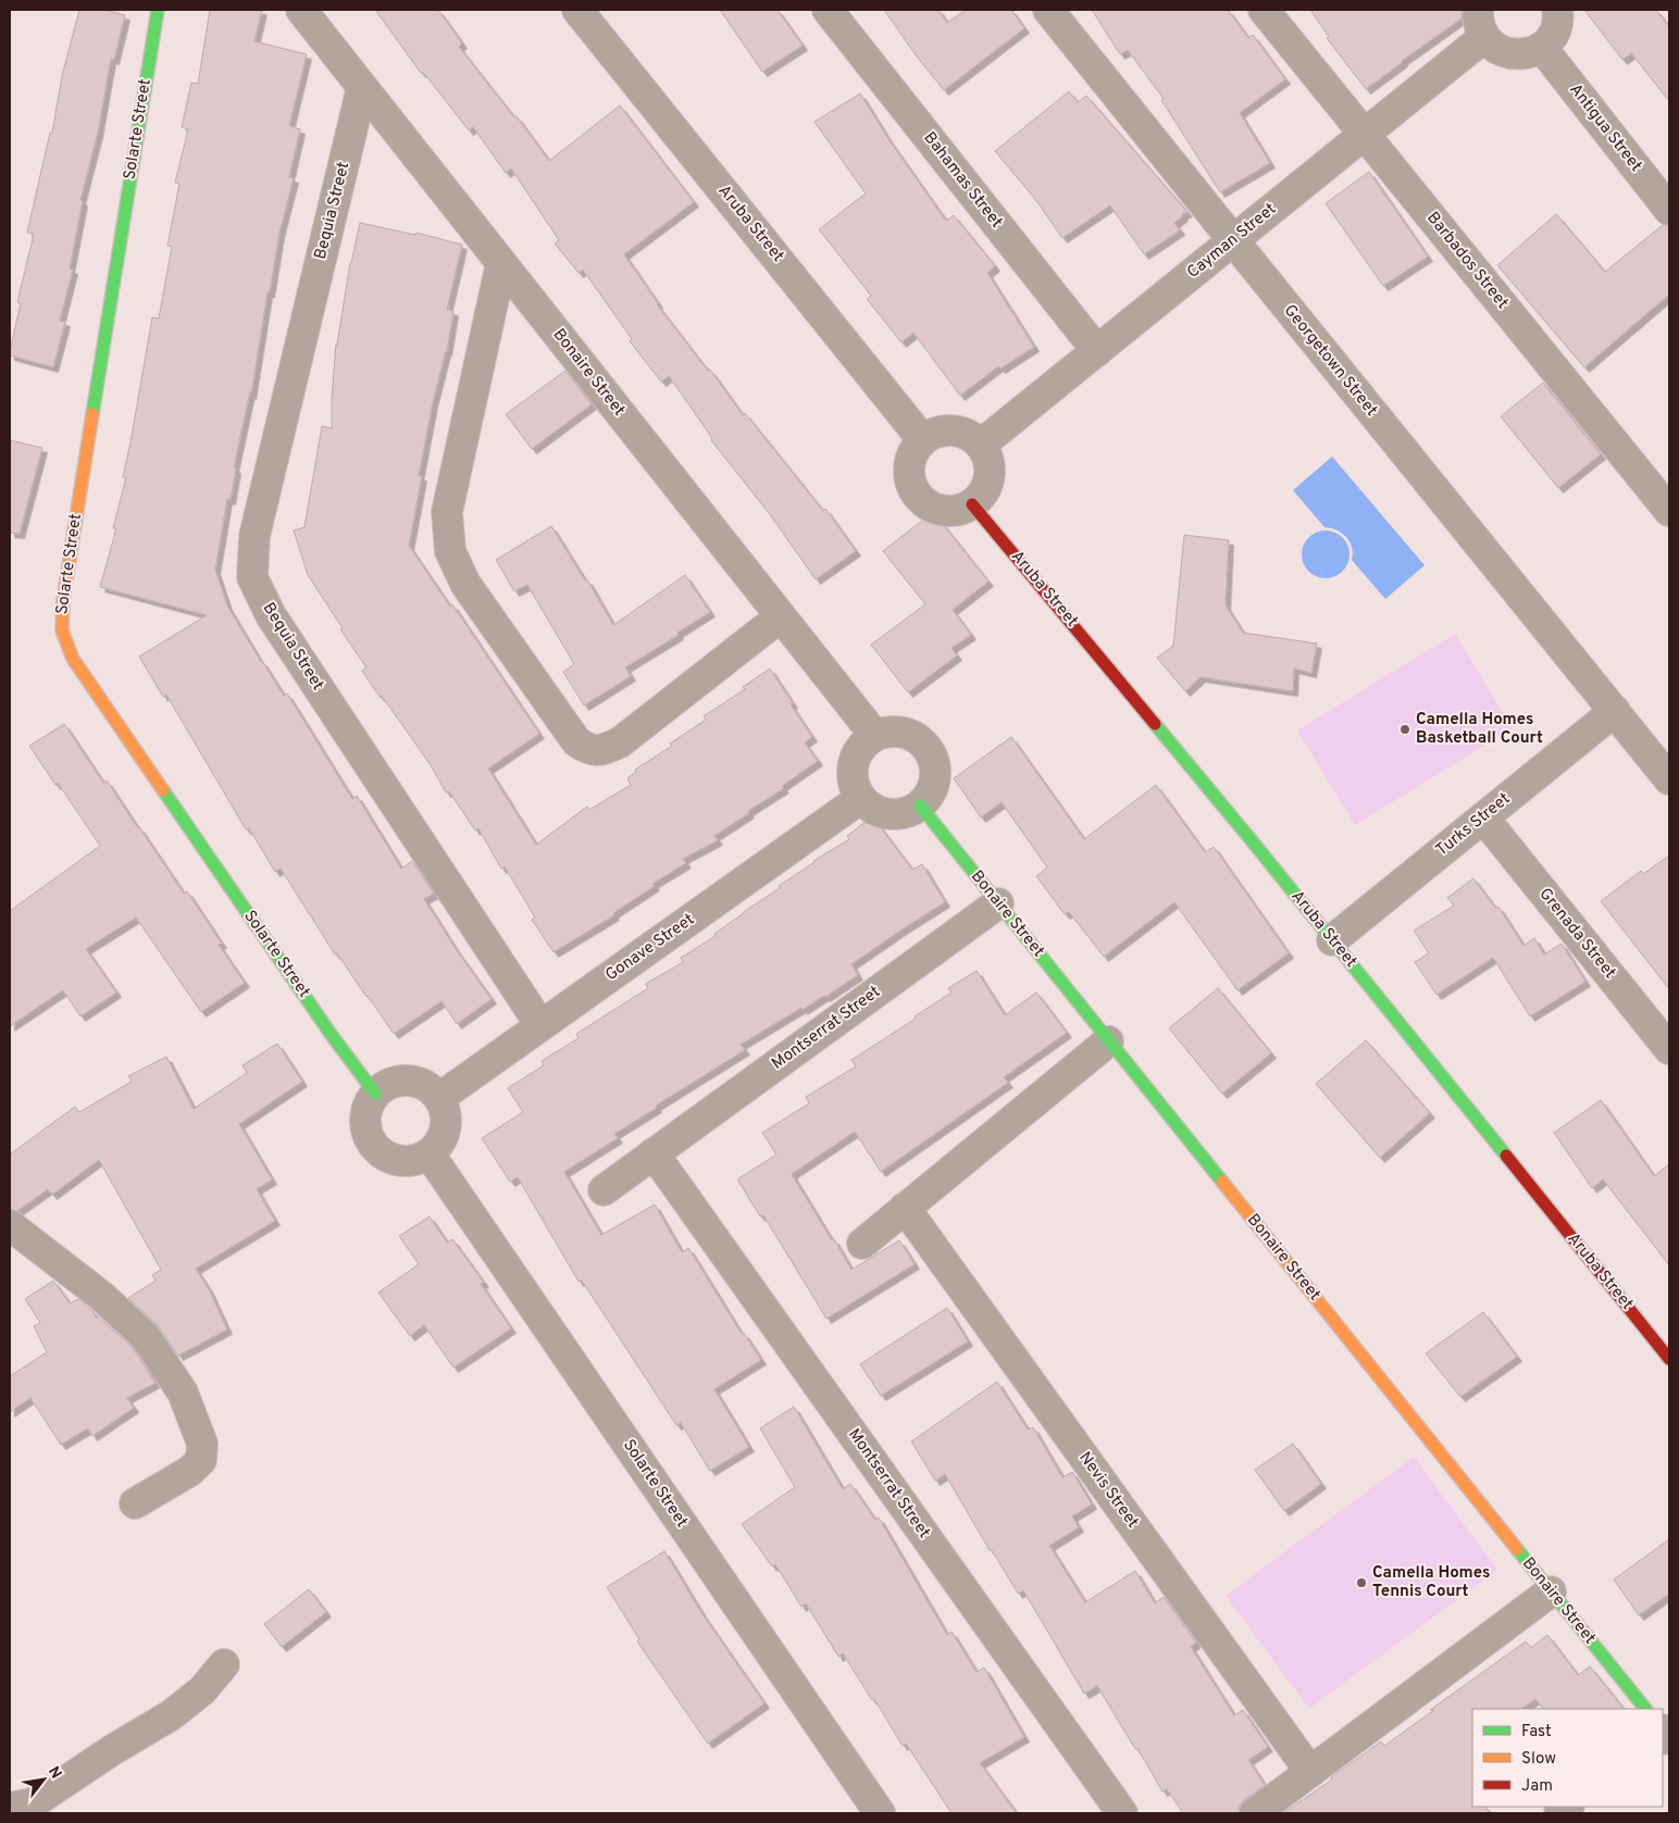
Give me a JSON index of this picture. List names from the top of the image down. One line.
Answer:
{"streets":{"street":["Antigua Street","Solarte Street","Bahamas Street","Bequia Street","Aruba Street","Cayman Street","Barbados Street","Georgetown Street","Bonaire Street","Turks Street","Grenada Street","Gonave Street","Montserrat Street","Nevis Street"]},"crossings":[["Solarte Street","Gonave Street"],["Bahamas Street","Cayman Street"],["Bequia Street","Bonaire Street"],["Bequia Street","Gonave Street"],["Aruba Street","Cayman Street"],["Aruba Street","Turks Street"],["Cayman Street","Barbados Street"],["Cayman Street","Georgetown Street"],["Georgetown Street","Turks Street"],["Bonaire Street","Gonave Street"],["Bonaire Street","Montserrat Street"],["Turks Street","Grenada Street"]],"places":["Camella Homes Basketball Court","Camella Homes Tennis Court"],"legend":["Fast","Slow","Jam"],"north":"top right"}
